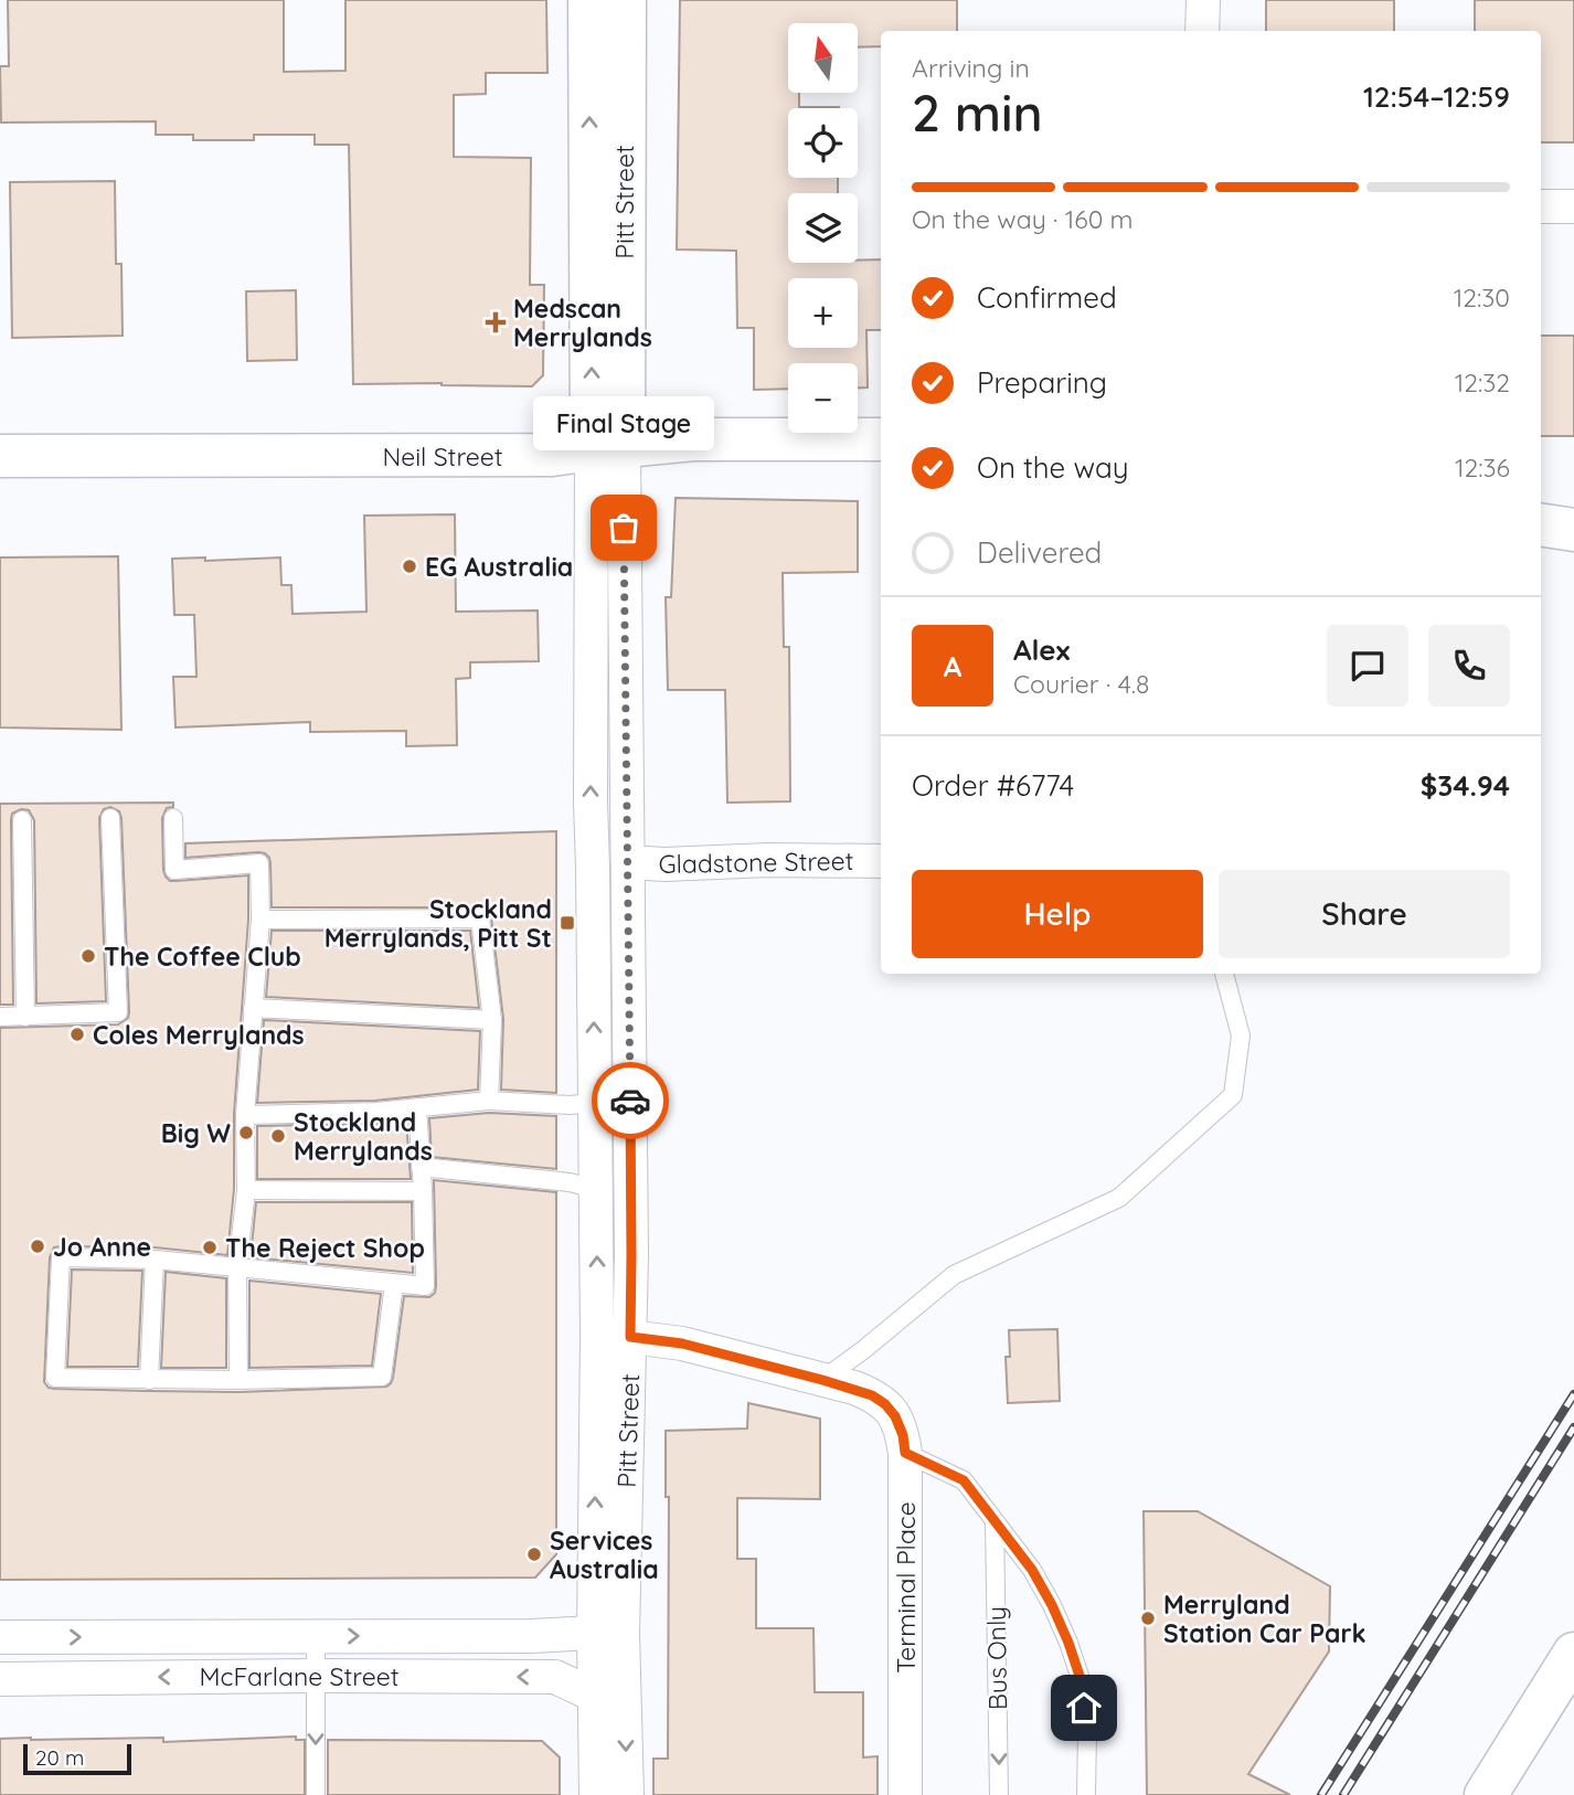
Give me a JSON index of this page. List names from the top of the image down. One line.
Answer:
{"streets":{"main road":["Pitt Street","Neil Street"],"street":["Gladstone Street","Terminal Place","McFarlane Street"],"lane":["Bus Only"]},"crossings":[["Pitt Street","Neil Street"],["Pitt Street","Gladstone Street"],["Pitt Street","Terminal Place"],["Pitt Street","McFarlane Street"],["Terminal Place","Bus Only"]],"places":{"health":["Medscan Merrylands"],"other":["Final Stage","EG Australia","The Coffee Club","Coles Merrylands","Big W","Stockland Merrylands","Jo Anne","The Reject Shop","Services Australia","Merryland Station Car Park"],"transit":["Stockland Merrylands, Pitt St"]},"scale_bar":"20 m","north":"top","page":{"map_buttons":["+","−"],"heading":["2 min","Arriving in","12:54–12:59"],"panel":["Alex","Courier · 4.8","Order #6774","$34.94"],"bar":"On the way · 160 m","list":[["Confirmed","12:30"],["Preparing","12:32"],["On the way","12:36"],"Delivered"],"bubble":"Final Stage","round":"A","buttons":["Help","Share"],"scale":"20 m"}}
